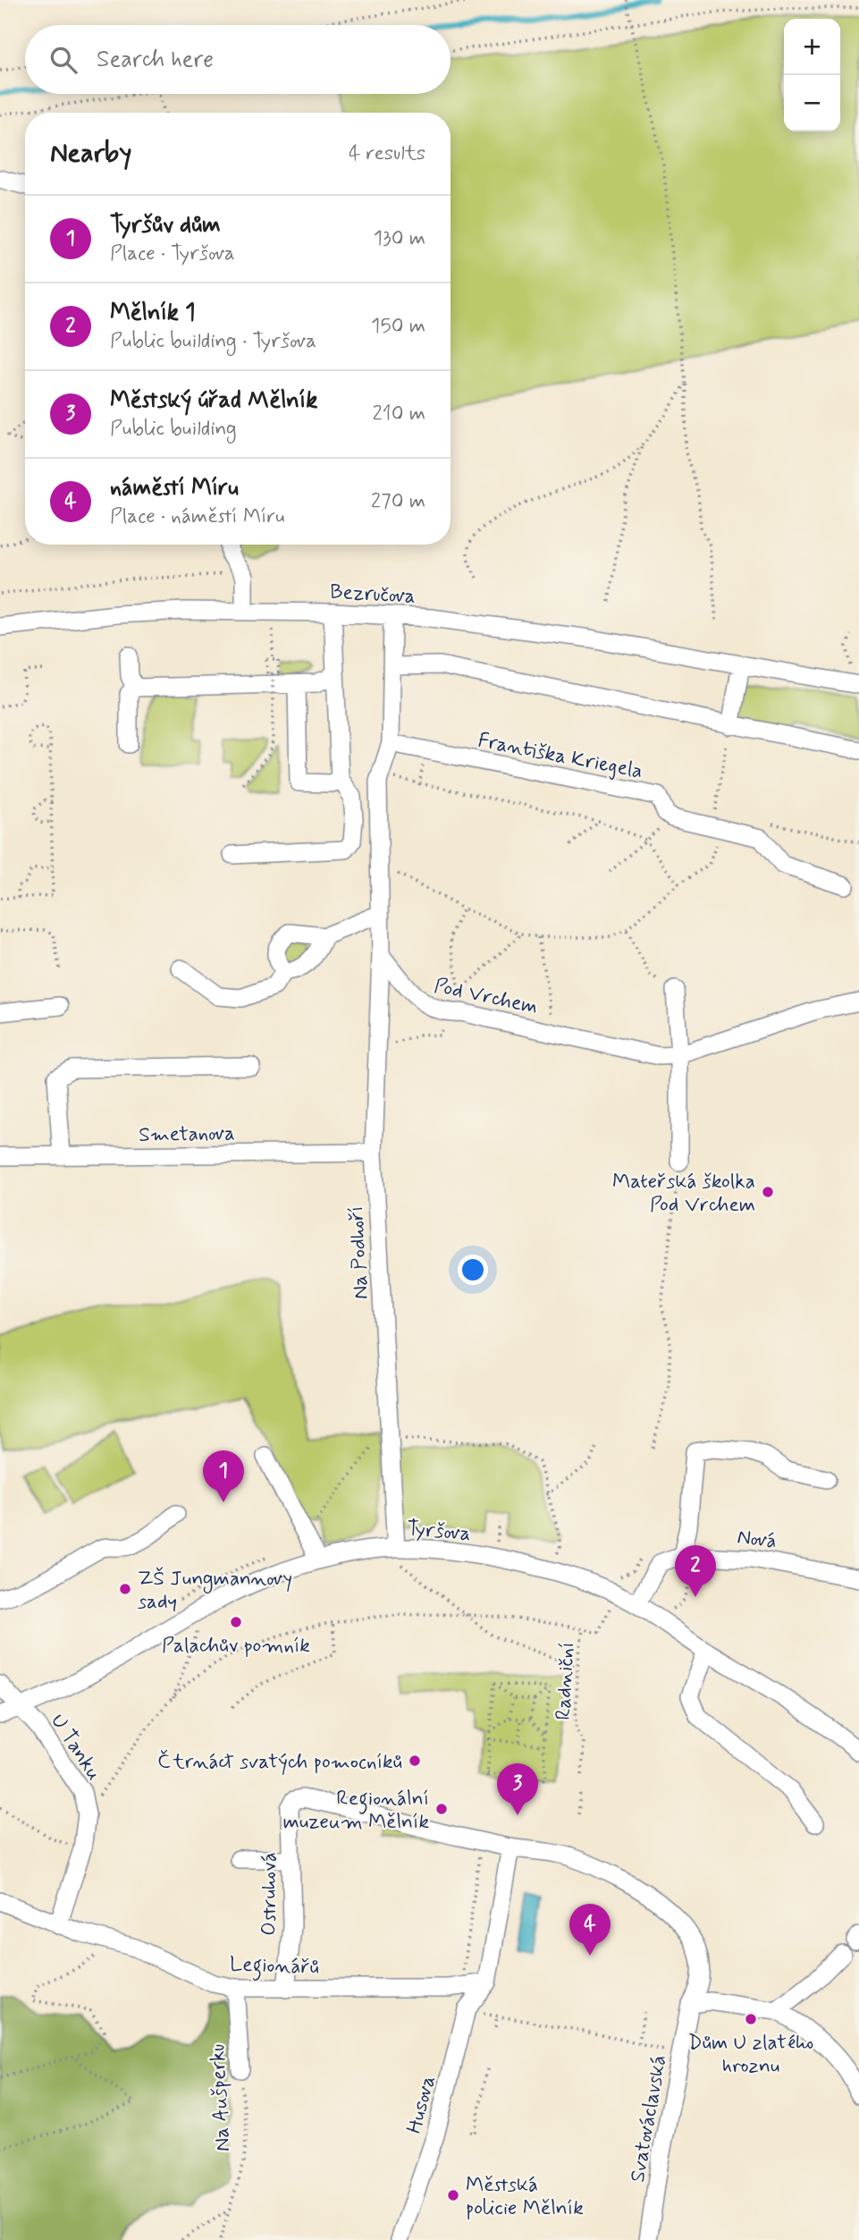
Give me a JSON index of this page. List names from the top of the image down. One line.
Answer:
{"streets":{"street":["Bezručova","Františka Kriegela","Pod Vrchem","Smetanova","Na Podhoří","Tyršova","Nová","U Tanku","Ostruhová","Legionářů","Na Aušperku","Husova","Svatováclavská"],"path":["Radniční"]},"crossings":[["Pod Vrchem","Na Podhoří"],["Smetanova","Na Podhoří"],["Na Podhoří","Tyršova"],["Tyršova","U Tanku"],["U Tanku","Legionářů"],["Ostruhová","Legionářů"],["Ostruhová","Svatováclavská"],["Legionářů","Na Aušperku"],["Legionářů","Husova"]],"places":["Mateřská školka Pod Vrchem","ZŠ Jungmannovy sady","Palachův pomník","Čtrnáct svatých pomocníků","Regionální muzeum Mělník","Dům U zlatého hroznu","Městská policie Mělník"],"page":{"map_buttons":["+","−"],"search":"Search here","heading":["Nearby","4 results"],"list":[{"mark":"1","name":"Tyršův dům","note":"Place · Tyršova","value":"130 m"},{"mark":"2","name":"Mělník 1","note":"Public building · Tyršova","value":"150 m"},{"mark":"3","name":"Městský úřad Mělník","note":"Public building","value":"210 m"},{"mark":"4","name":"náměstí Míru","note":"Place · náměstí Míru","value":"270 m"}],"pins":["1","2","3","4"]}}
